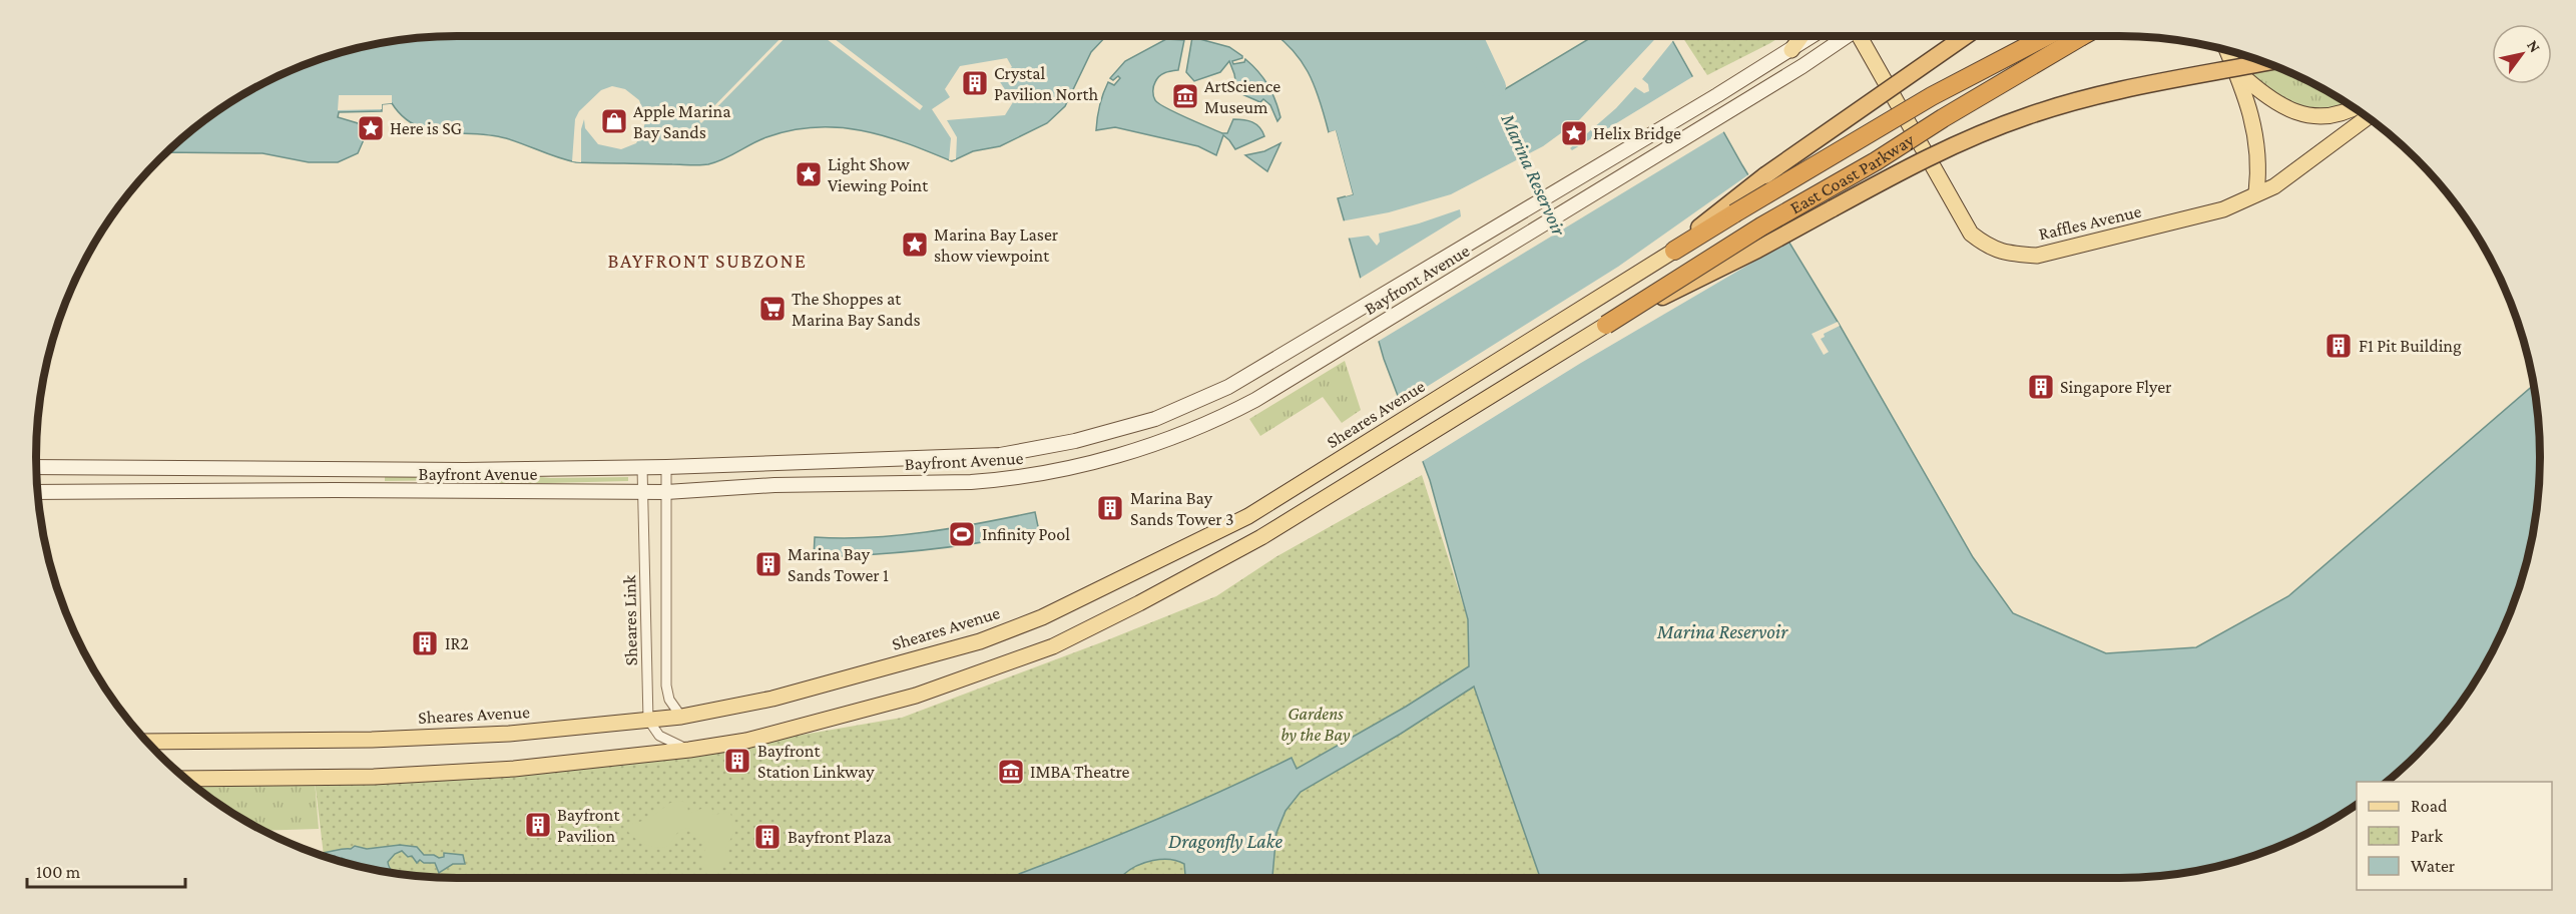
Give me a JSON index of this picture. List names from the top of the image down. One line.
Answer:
{"streets":{"highway":["East Coast Parkway"],"main road":["Raffles Avenue","Bayfront Avenue","Sheares Avenue"],"street":["Sheares Link"]},"crossings":[["East Coast Parkway","Sheares Avenue"],["Bayfront Avenue","Sheares Link"],["Sheares Avenue","Sheares Link"]],"districts":["BAYFRONT SUBZONE"],"water":["Marina Reservoir","Dragonfly Lake"],"parks":["Gardens by the Bay"],"places":{"building":["Crystal Pavilion North","F1 Pit Building","Singapore Flyer","Marina Bay Sands Tower 3","Marina Bay Sands Tower 1","IR2","Bayfront Station Linkway","Bayfront Pavilion","Bayfront Plaza"],"museum":["ArtScience Museum","IMBA Theatre"],"shop":["Apple Marina Bay Sands"],"place":["Here is SG","Helix Bridge","Light Show Viewing Point","Marina Bay Laser show viewpoint"],"supermarket":["The Shoppes at Marina Bay Sands"],"sports":["Infinity Pool"]},"legend":["Road","Park","Water"],"scale_bar":"100 m","north":"top right"}
